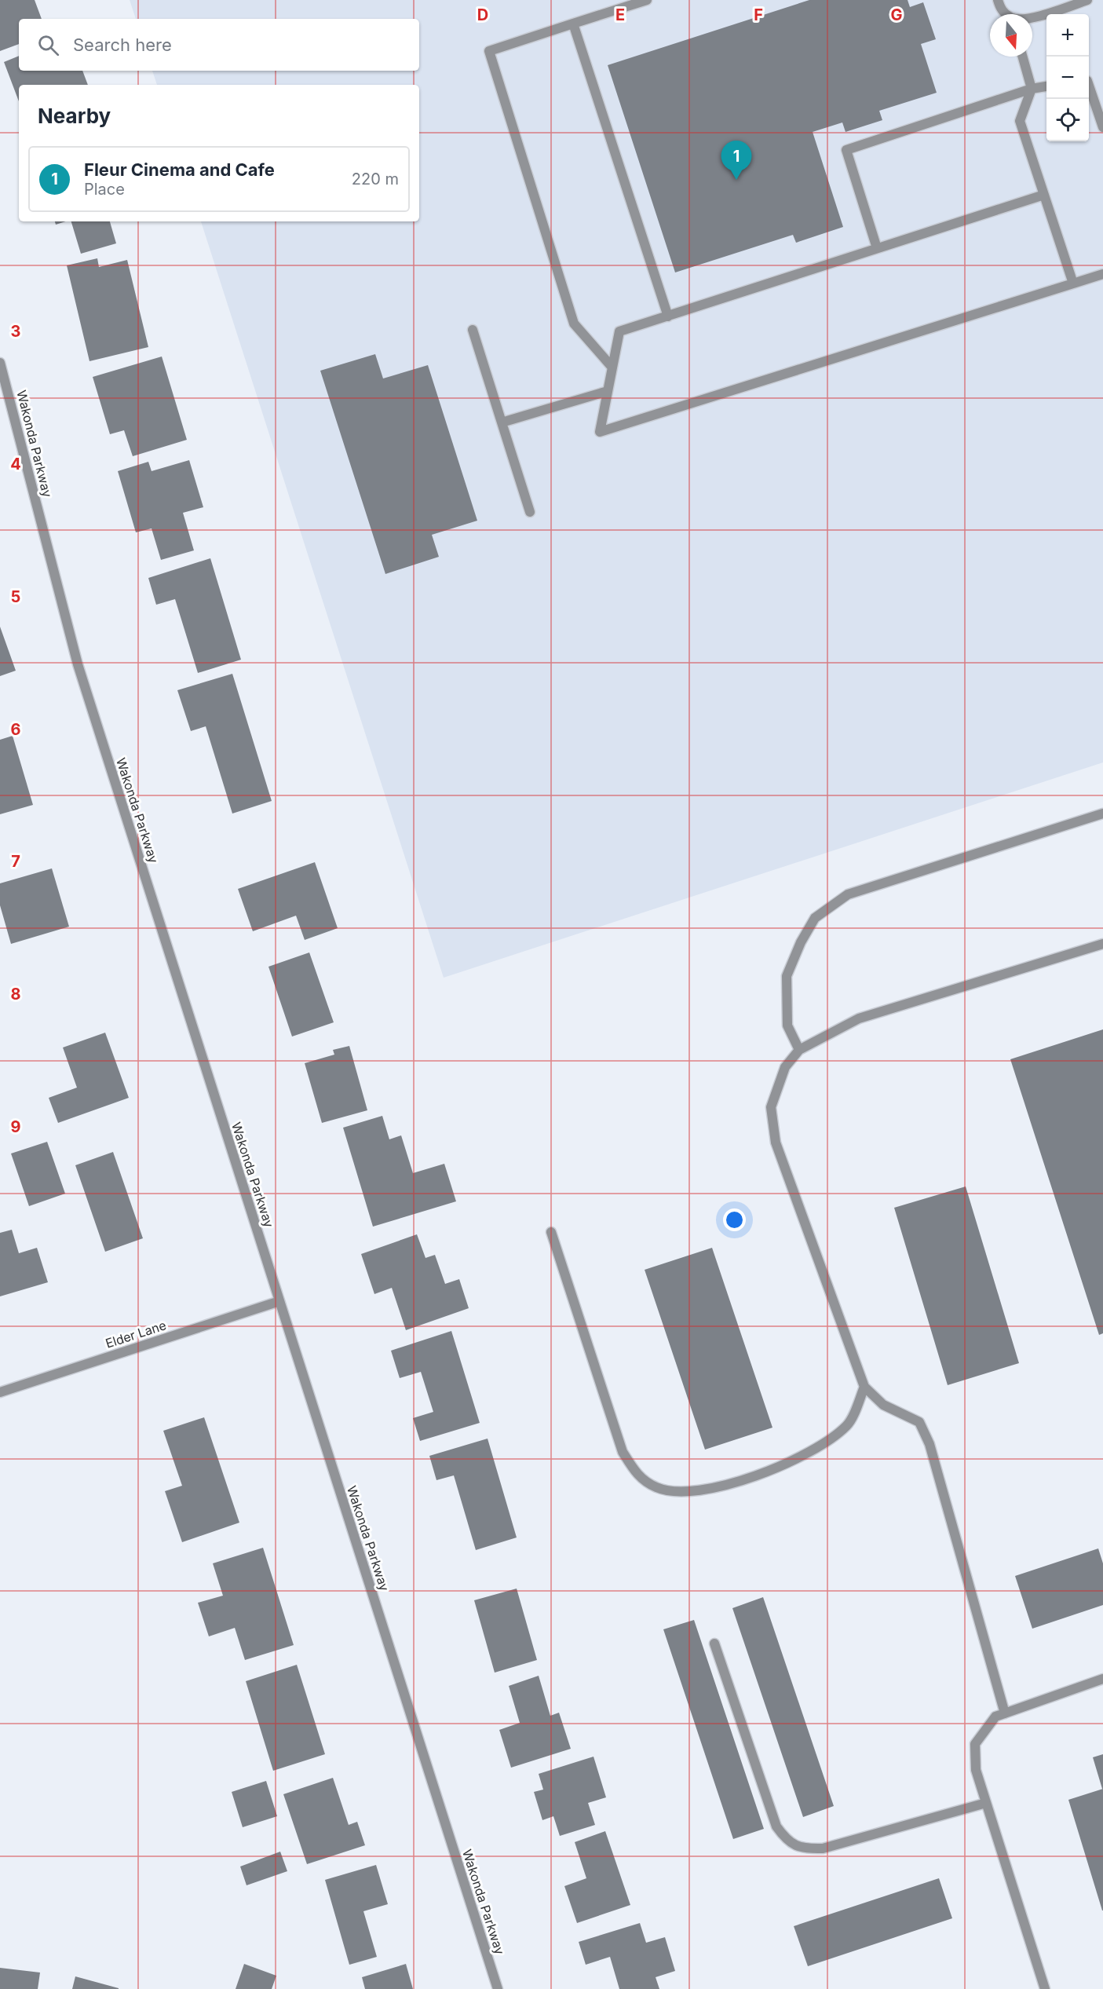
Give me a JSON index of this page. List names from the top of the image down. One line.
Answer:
{"streets":{"street":["Wakonda Parkway","Elder Lane"]},"crossings":[["Wakonda Parkway","Elder Lane"]],"north":"bottom","page":{"map_buttons":["+","−"],"search":"Search here","heading":"Nearby","pins":"1","list":[{"mark":"1","name":"Fleur Cinema and Cafe","note":"Place","value":"220 m"}]},"grid":{"columns":["D","E","F","G"],"rows":["3","4","5","6","7","8","9"]}}
